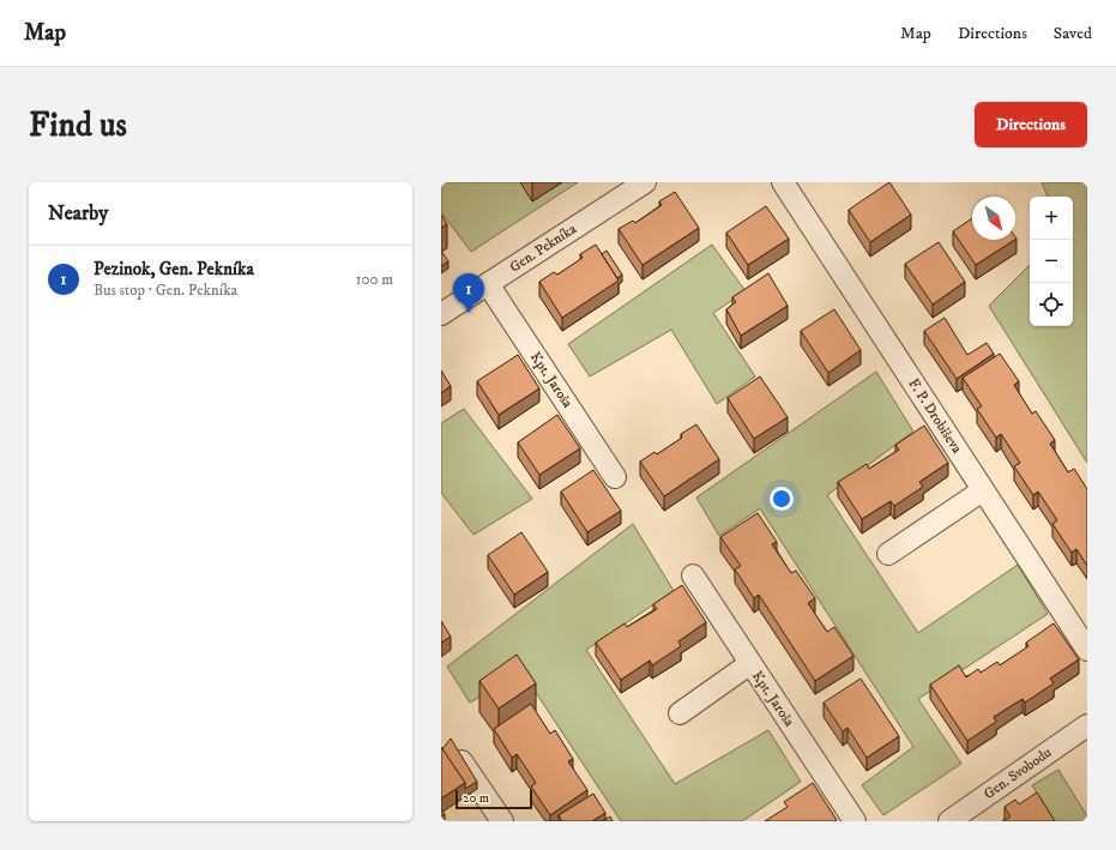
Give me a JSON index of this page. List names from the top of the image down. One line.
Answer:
{"streets":{"street":["Gen. Pekníka","Kpt. Jaroša","F. P. Drobiševa","Gen. Svobodu"]},"crossings":[["Gen. Pekníka","Kpt. Jaroša"]],"scale_bar":"20 m","north":"bottom right","page":{"header":"Map","nav":["Map","Directions","Saved"],"buttons":"Directions","title":"Find us","heading":"Nearby","map_buttons":["+","−"],"list":[{"mark":"1","name":"Pezinok, Gen. Pekníka","note":"Bus stop · Gen. Pekníka","value":"100 m"}],"pins":"1","scale":"20 m"}}
